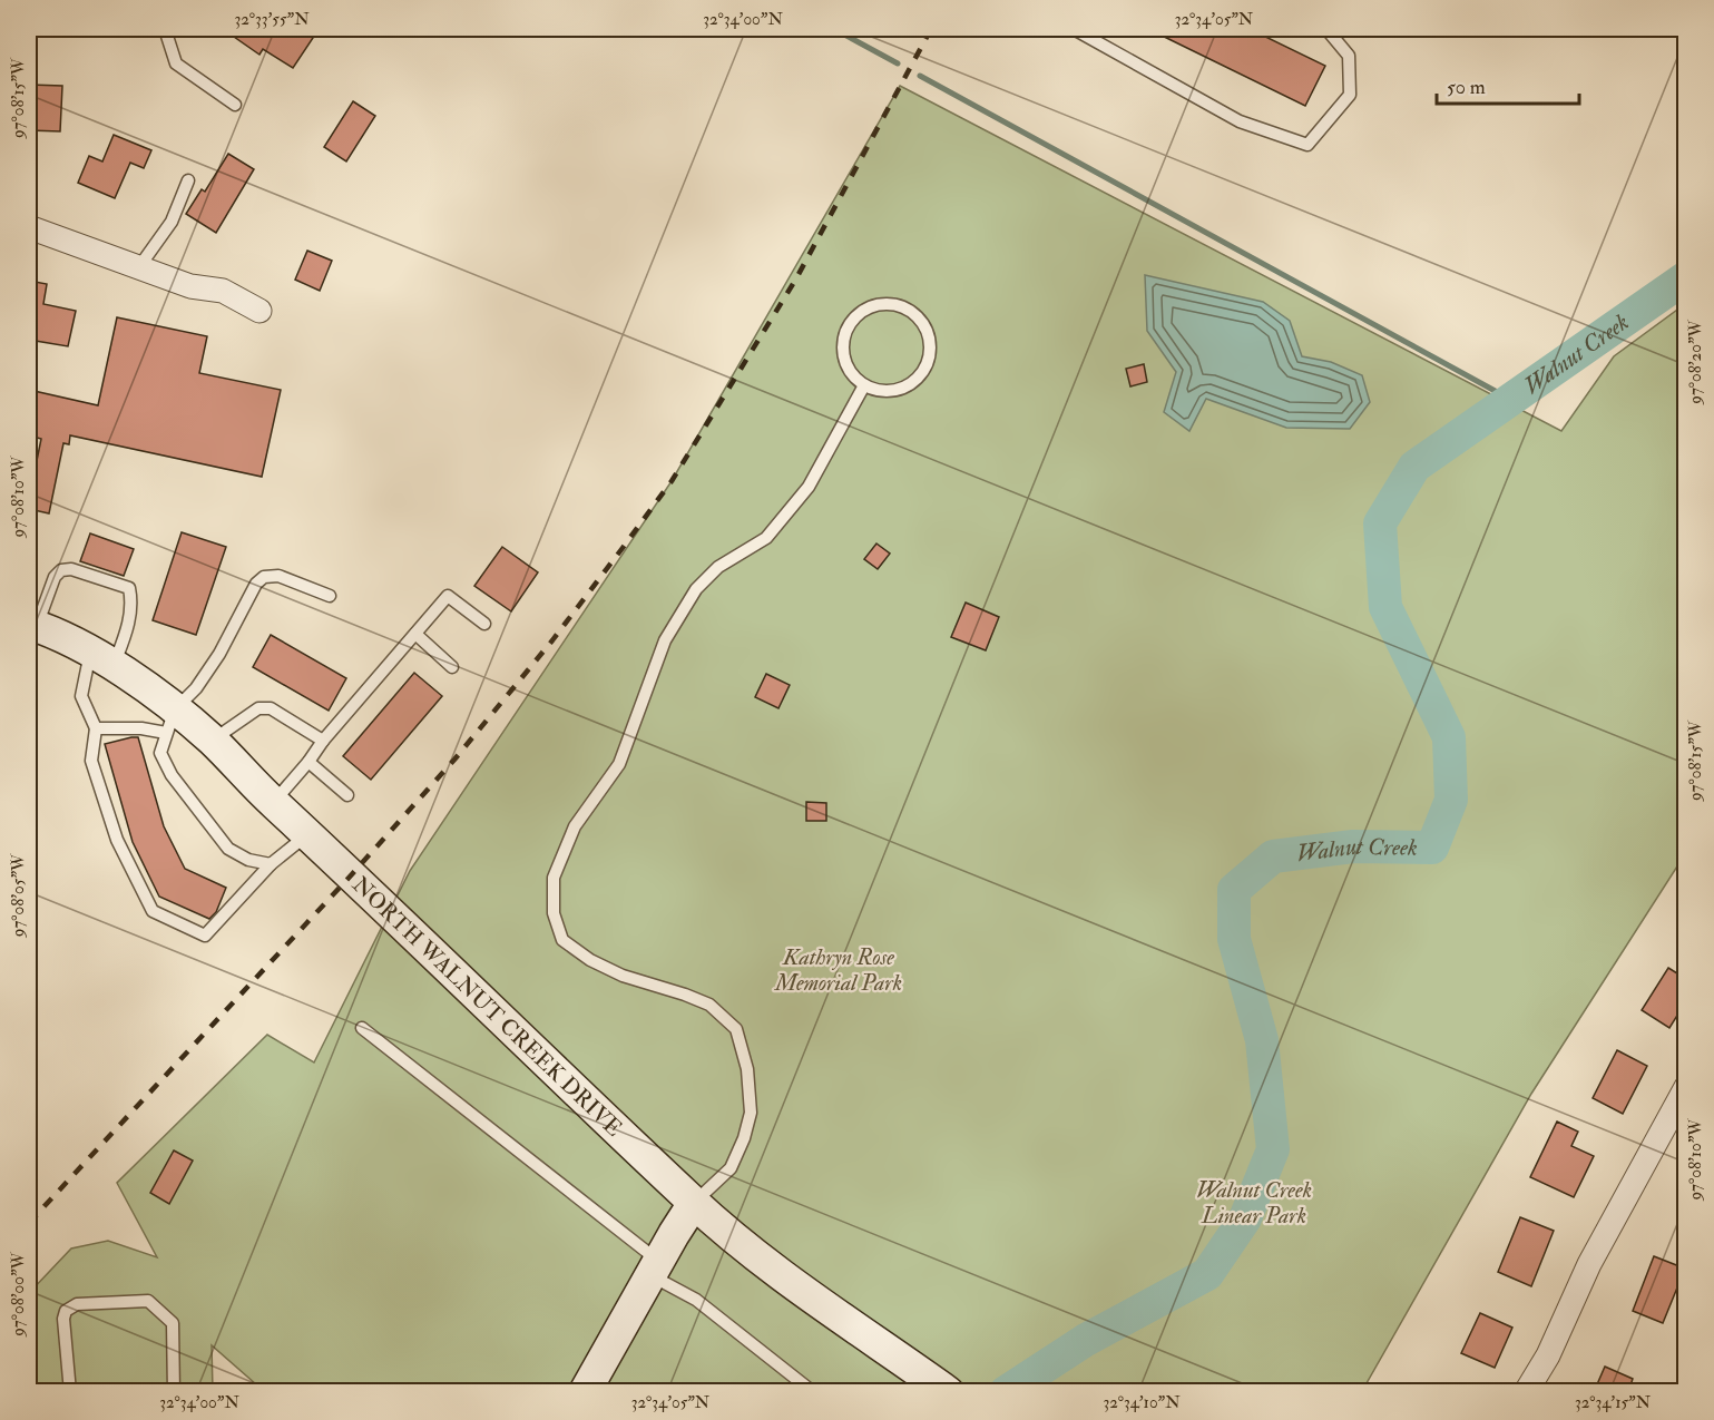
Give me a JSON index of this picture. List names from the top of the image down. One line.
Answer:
{"streets":{"main road":["NORTH WALNUT CREEK DRIVE"]},"water":["Walnut Creek"],"parks":["Kathryn Rose Memorial Park","Walnut Creek Linear Park"],"scale_bar":"50 m","coordinates":["32°33'55\"N","32°34'00\"N","32°34'05\"N","97°08'15\"W","97°08'20\"W","97°08'10\"W","97°08'05\"W","97°08'00\"W","32°34'10\"N","32°34'15\"N"]}
